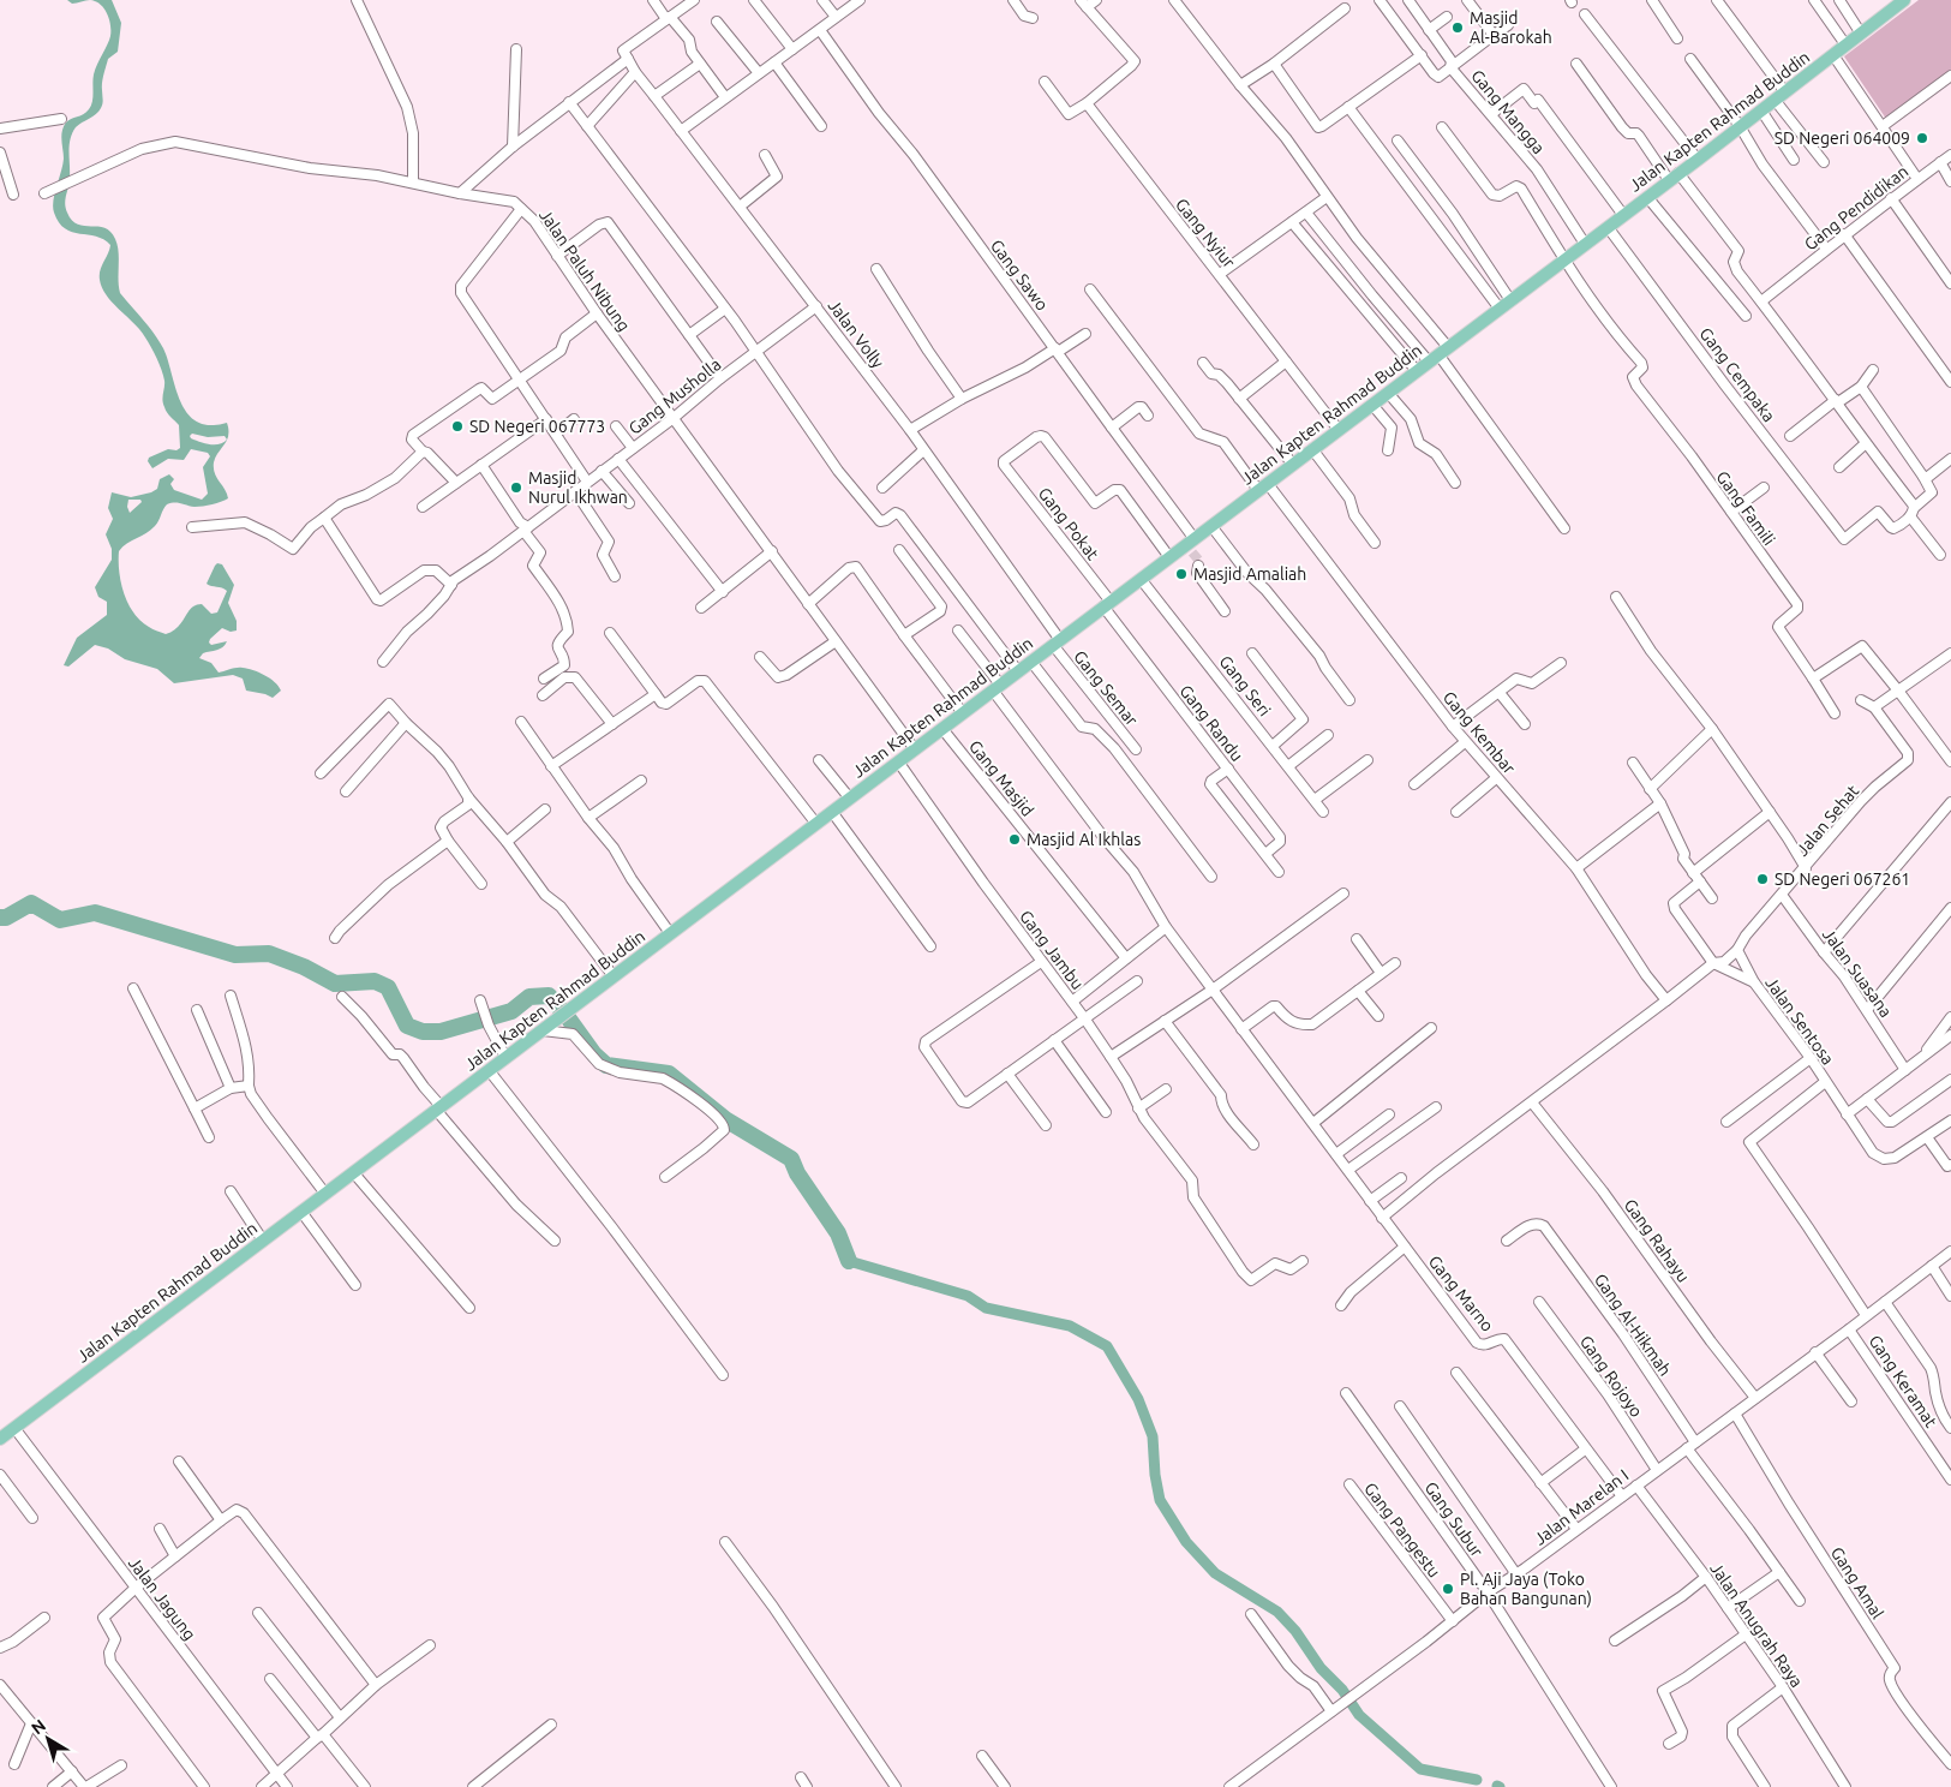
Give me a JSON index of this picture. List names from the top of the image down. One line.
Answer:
{"streets":{"main road":["Jalan Kapten Rahmad Buddin"],"street":["Gang Mangga","Gang Pendidikan","Gang Nyiur","Jalan Paluh Nibung","Gang Sawo","Jalan Volly","Gang Cempaka","Gang Musholla","Gang Famili","Gang Pokat","Gang Seri","Gang Semar","Gang Randu","Gang Kembar","Gang Masjid","Jalan Sehat","Gang Jambu","Jalan Suasana","Jalan Sentosa","Gang Rahayu","Gang Marno","Gang Al-Hikmah","Gang Rojoyo","Gang Keramat","Jalan Marelan I","Gang Subur","Gang Pangestu","Gang Amal","Jalan Jagung","Jalan Anugrah Raya"]},"crossings":[["Gang Mangga","Jalan Kapten Rahmad Buddin"],["Jalan Kapten Rahmad Buddin","Gang Nyiur"],["Jalan Kapten Rahmad Buddin","Jalan Paluh Nibung"],["Jalan Kapten Rahmad Buddin","Gang Sawo"],["Jalan Kapten Rahmad Buddin","Jalan Volly"],["Jalan Kapten Rahmad Buddin","Gang Cempaka"],["Jalan Kapten Rahmad Buddin","Gang Famili"],["Jalan Kapten Rahmad Buddin","Gang Pokat"],["Jalan Kapten Rahmad Buddin","Gang Seri"],["Jalan Kapten Rahmad Buddin","Gang Semar"],["Jalan Kapten Rahmad Buddin","Gang Randu"],["Jalan Kapten Rahmad Buddin","Gang Kembar"],["Jalan Kapten Rahmad Buddin","Gang Masjid"],["Jalan Kapten Rahmad Buddin","Gang Jambu"],["Jalan Kapten Rahmad Buddin","Gang Marno"],["Jalan Kapten Rahmad Buddin","Jalan Jagung"],["Jalan Paluh Nibung","Gang Musholla"],["Jalan Volly","Gang Musholla"],["Jalan Volly","Gang Semar"],["Gang Pokat","Gang Randu"],["Jalan Sehat","Jalan Suasana"],["Gang Rahayu","Jalan Marelan I"],["Gang Marno","Jalan Marelan I"],["Gang Al-Hikmah","Jalan Marelan I"],["Gang Rojoyo","Jalan Marelan I"],["Gang Keramat","Jalan Marelan I"],["Jalan Marelan I","Gang Subur"],["Jalan Marelan I","Gang Pangestu"],["Jalan Marelan I","Gang Amal"],["Jalan Marelan I","Jalan Anugrah Raya"]],"places":["Masjid Al-Barokah","SD Negeri 064009","SD Negeri 067773","Masjid Nurul Ikhwan","Masjid Amaliah","Masjid Al Ikhlas","SD Negeri 067261","Pl. Aji Jaya (Toko Bahan Bangunan)"],"north":"top left"}
